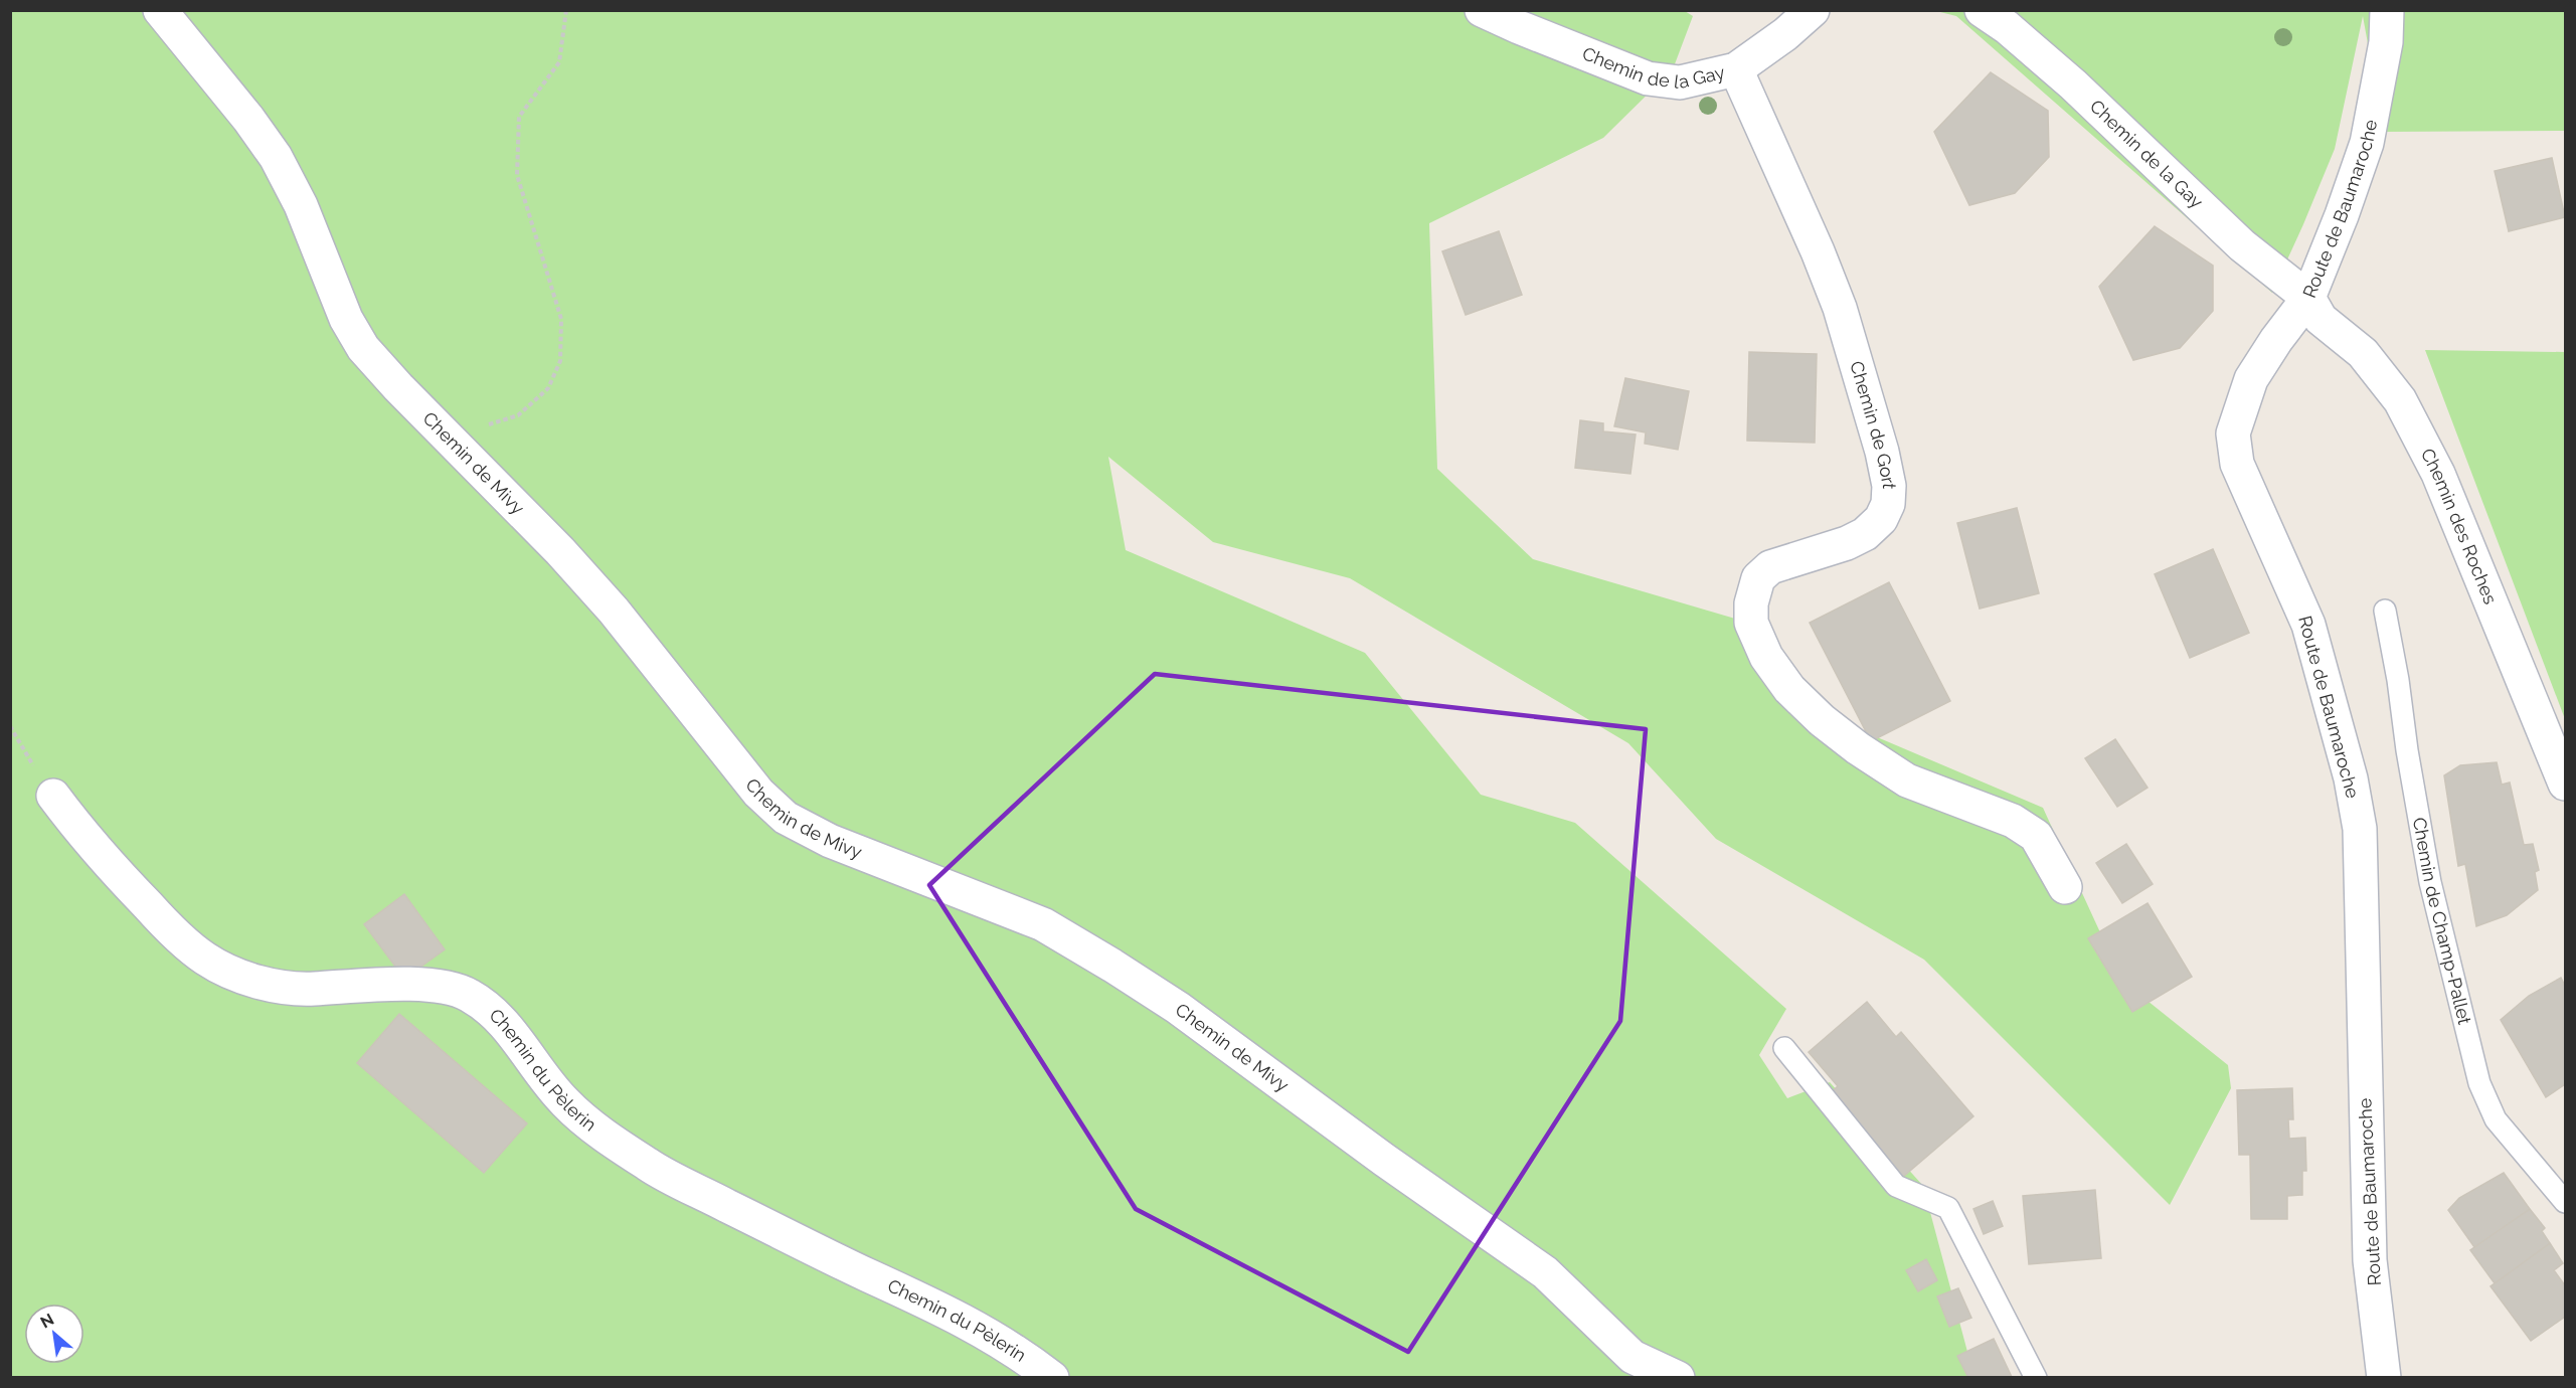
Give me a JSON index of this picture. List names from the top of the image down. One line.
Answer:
{"streets":{"street":["Chemin de la Gay","Route de Baumaroche","Chemin de Gort","Chemin de Mivy","Chemin des Roches","Chemin du Pèlerin"],"lane":["Chemin de Champ-Pallet"]},"crossings":[["Chemin de la Gay","Route de Baumaroche"],["Chemin de la Gay","Chemin de Gort"],["Chemin de la Gay","Chemin des Roches"],["Route de Baumaroche","Chemin des Roches"]],"north":"top left"}
